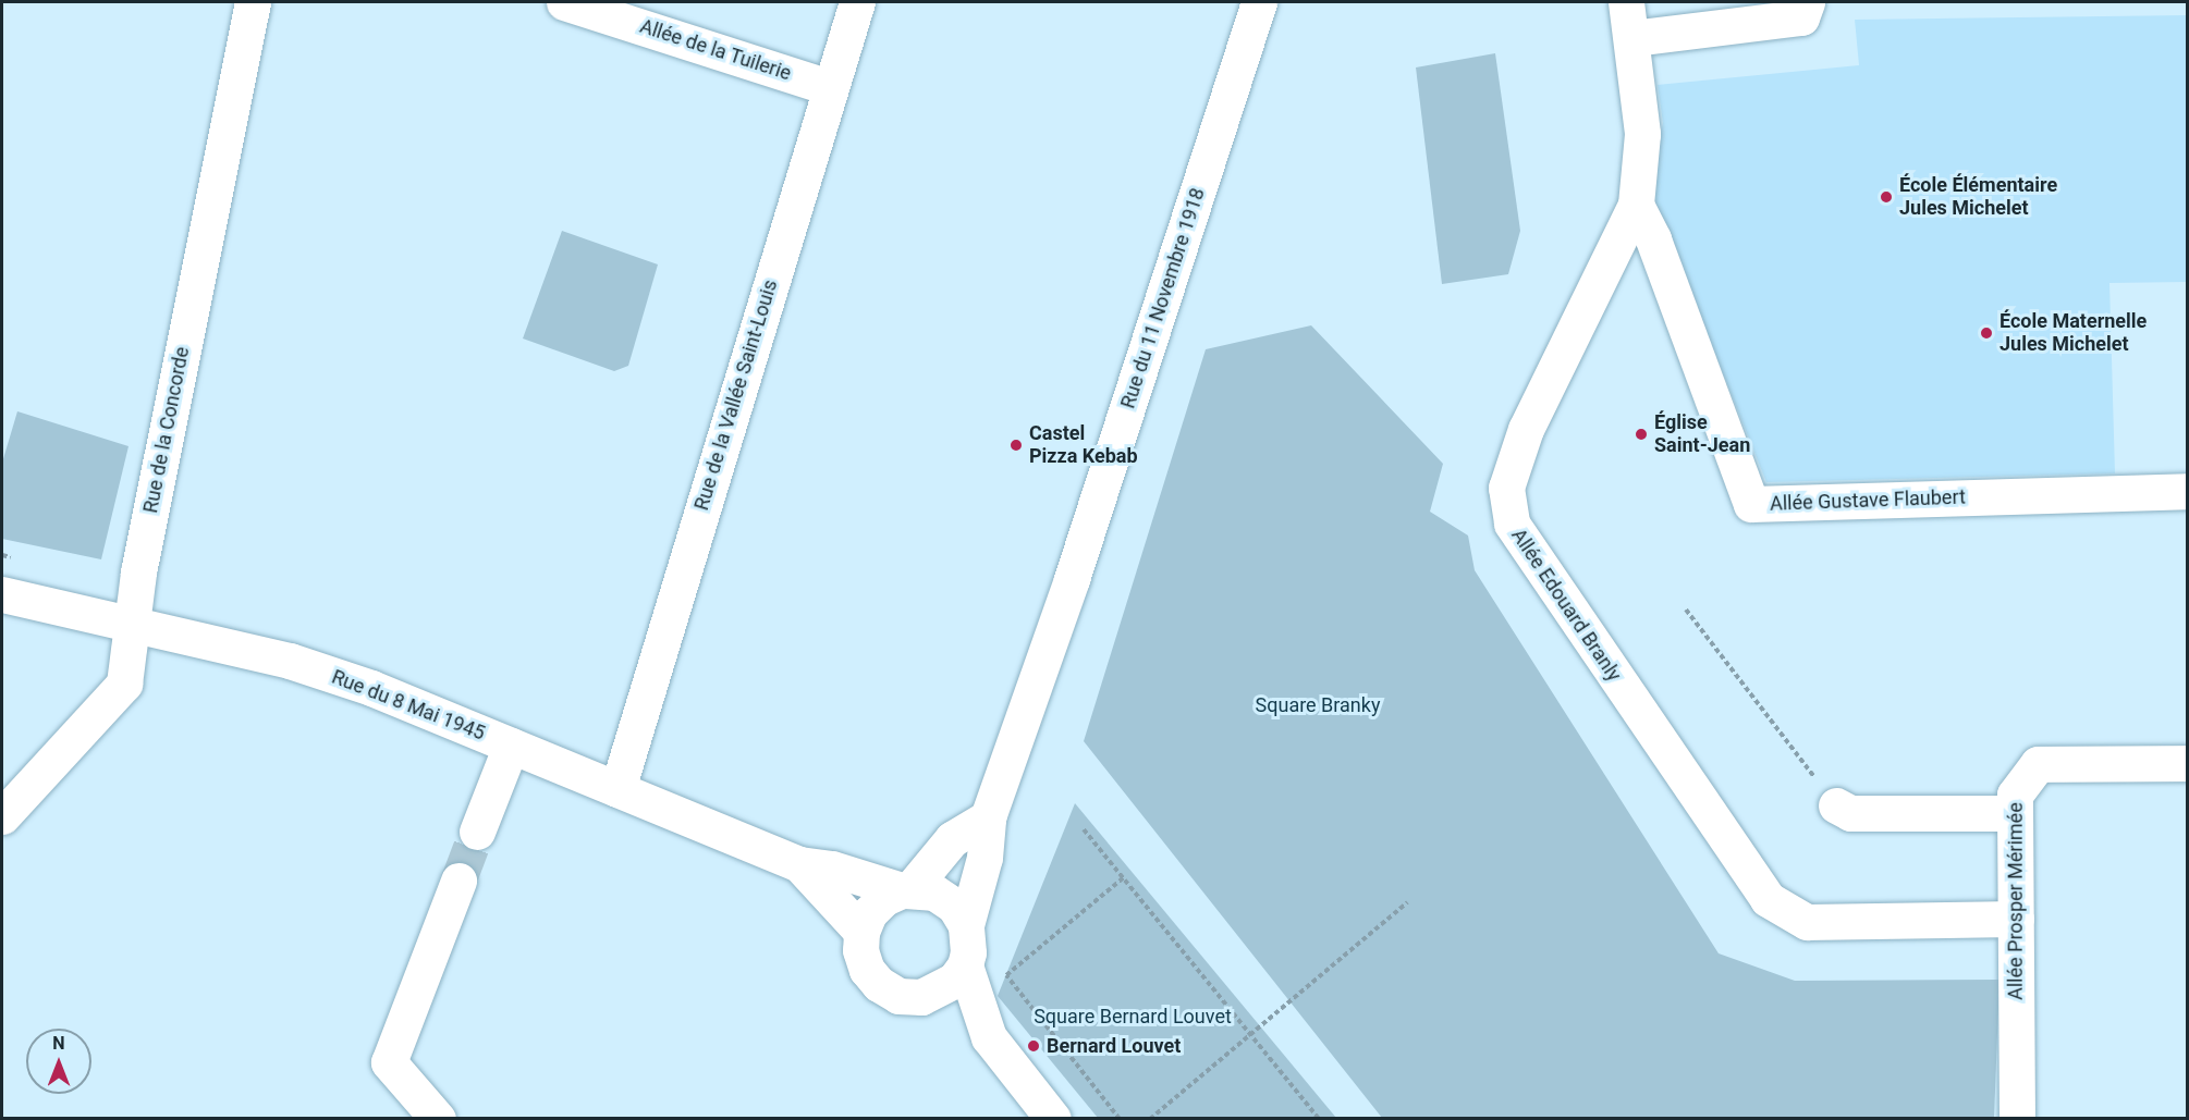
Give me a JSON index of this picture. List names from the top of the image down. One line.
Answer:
{"streets":{"street":["Allée de la Tuilerie","Rue du 11 Novembre 1918","Rue de la Vallée Saint-Louis","Rue de la Concorde","Allée Gustave Flaubert","Allée Edouard Branly","Rue du 8 Mai 1945","Allée Prosper Mérimée"]},"crossings":[["Allée de la Tuilerie","Rue de la Vallée Saint-Louis"],["Rue du 11 Novembre 1918","Rue du 8 Mai 1945"],["Rue de la Vallée Saint-Louis","Rue du 8 Mai 1945"],["Rue de la Concorde","Rue du 8 Mai 1945"],["Allée Gustave Flaubert","Allée Edouard Branly"],["Allée Edouard Branly","Allée Prosper Mérimée"]],"parks":["Square Branky","Square Bernard Louvet"],"places":["École Élémentaire Jules Michelet","École Maternelle Jules Michelet","Église Saint-Jean","Castel Pizza Kebab","Bernard Louvet"],"north":"top"}
